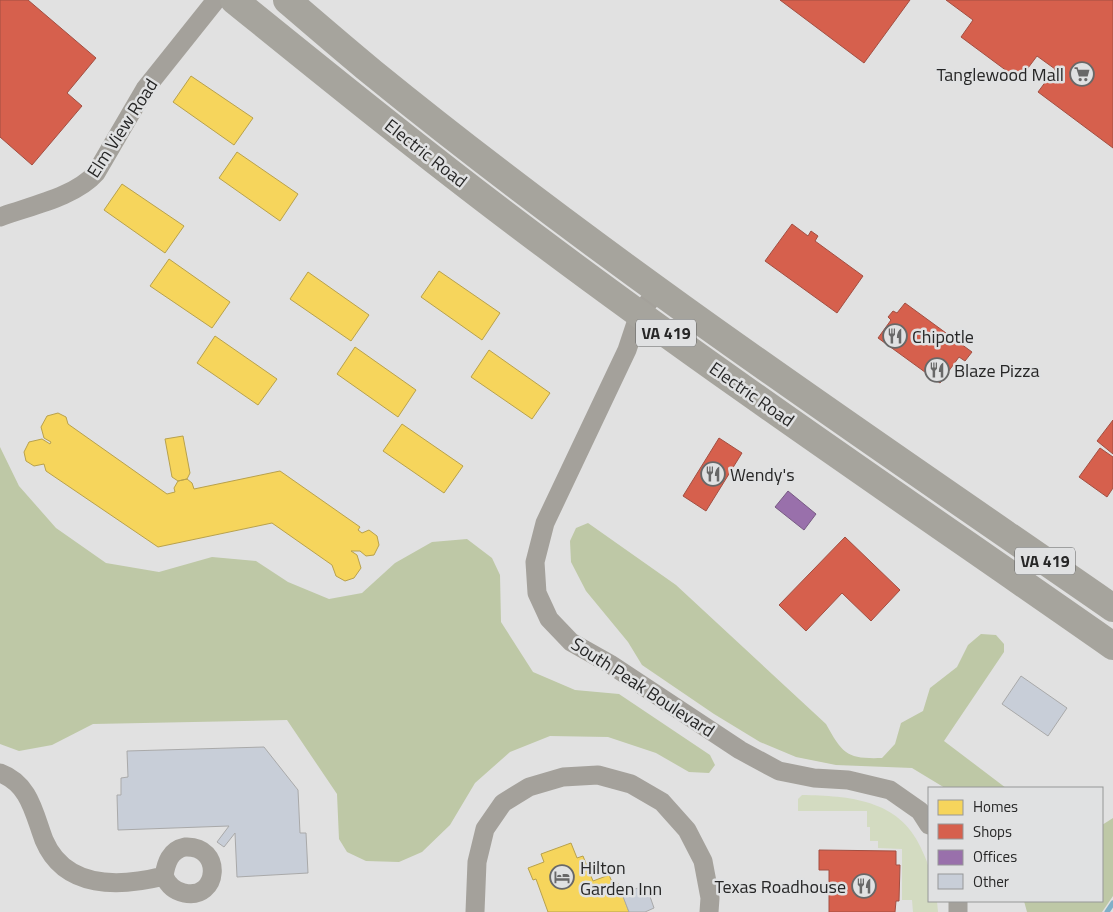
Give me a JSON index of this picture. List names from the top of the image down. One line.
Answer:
{"streets":{"main road":["Electric Road","VA 419"],"street":["Elm View Road","South Peak Boulevard"]},"crossings":[["Electric Road","South Peak Boulevard"]],"places":{"supermarket":["Tanglewood Mall"],"restaurant":["Chipotle","Blaze Pizza","Wendy's","Texas Roadhouse"],"hotel":["Hilton Garden Inn"]},"legend":["Homes","Shops","Offices","Other"]}
